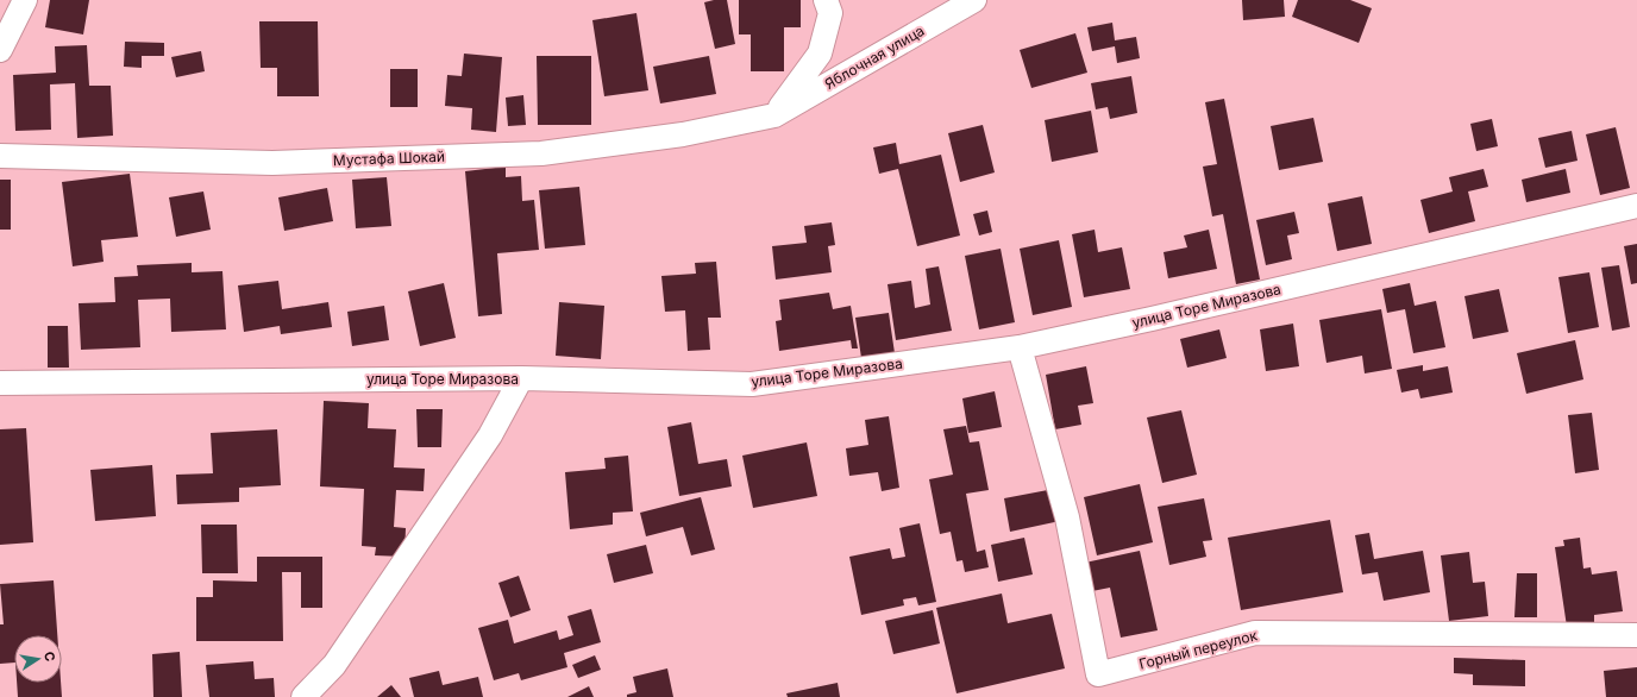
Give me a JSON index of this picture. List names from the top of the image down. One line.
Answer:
{"streets":{"street":["Яблочная улица","Мустафа Шокай","улица Торе Миразова","Горный переулок"]},"crossings":[["Яблочная улица","Мустафа Шокай"],["улица Торе Миразова","Горный переулок"]],"north":"right"}
